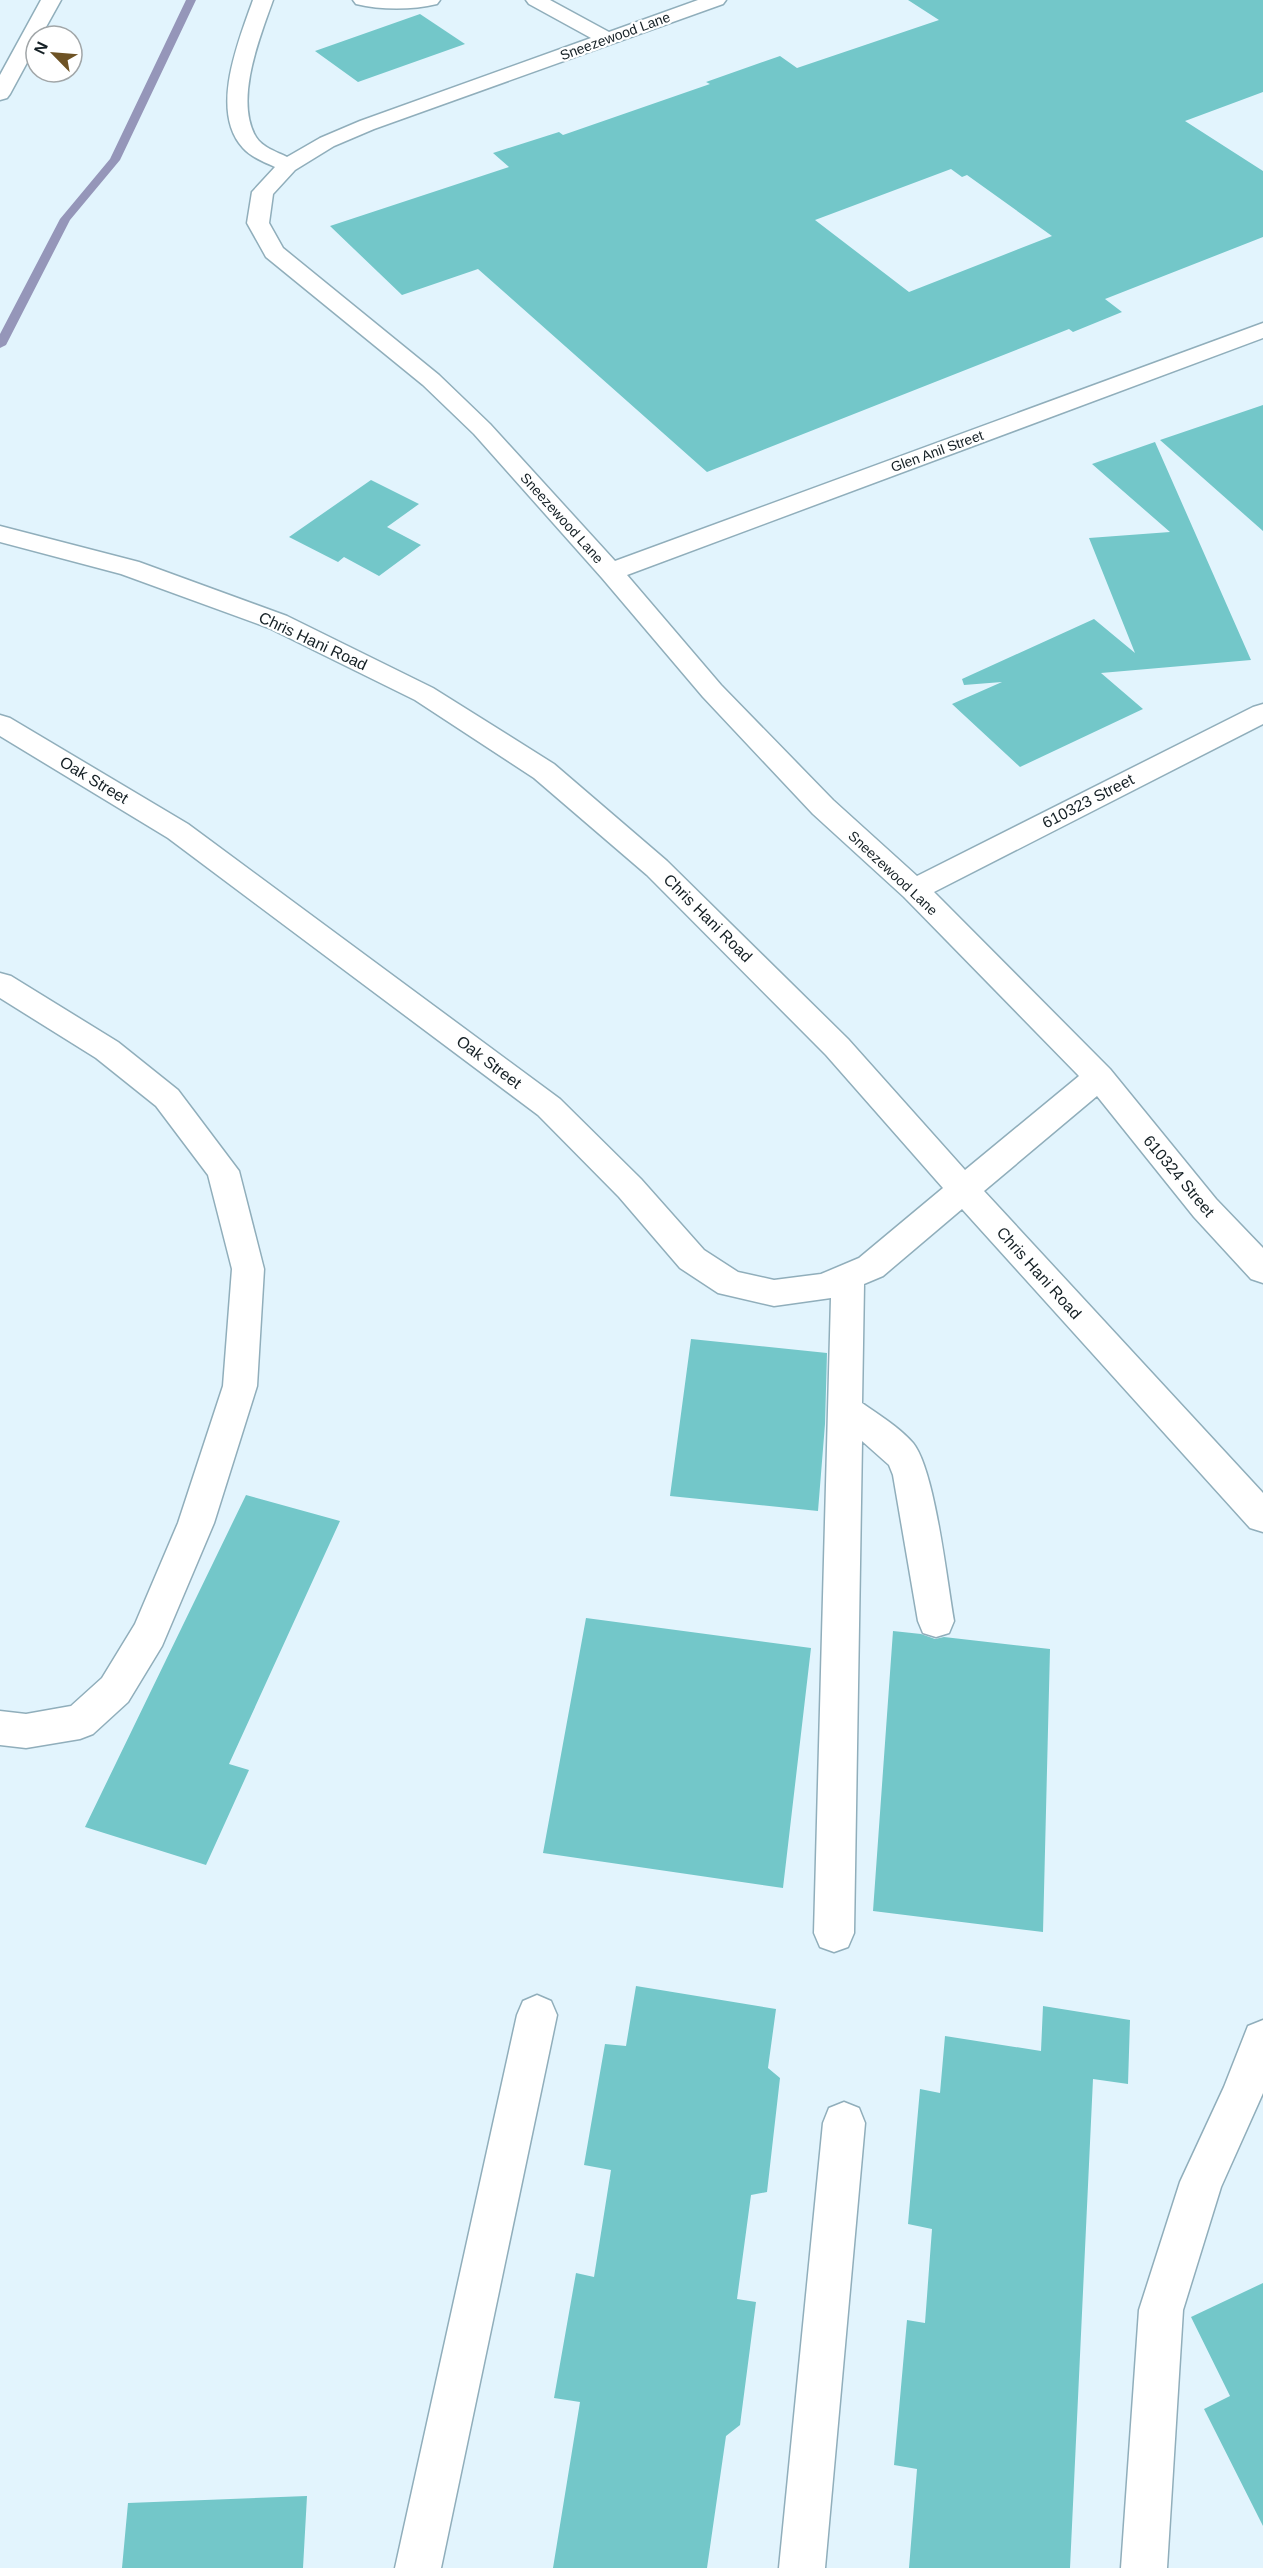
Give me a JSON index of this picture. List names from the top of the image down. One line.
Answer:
{"streets":{"main road":["Sneezewood Lane","Glen Anil Street","Chris Hani Road","Oak Street","610323 Street","610324 Street"]},"crossings":[["Sneezewood Lane","Glen Anil Street"],["Sneezewood Lane","610323 Street"],["Sneezewood Lane","610324 Street"],["Chris Hani Road","Oak Street"]],"north":"top left"}
